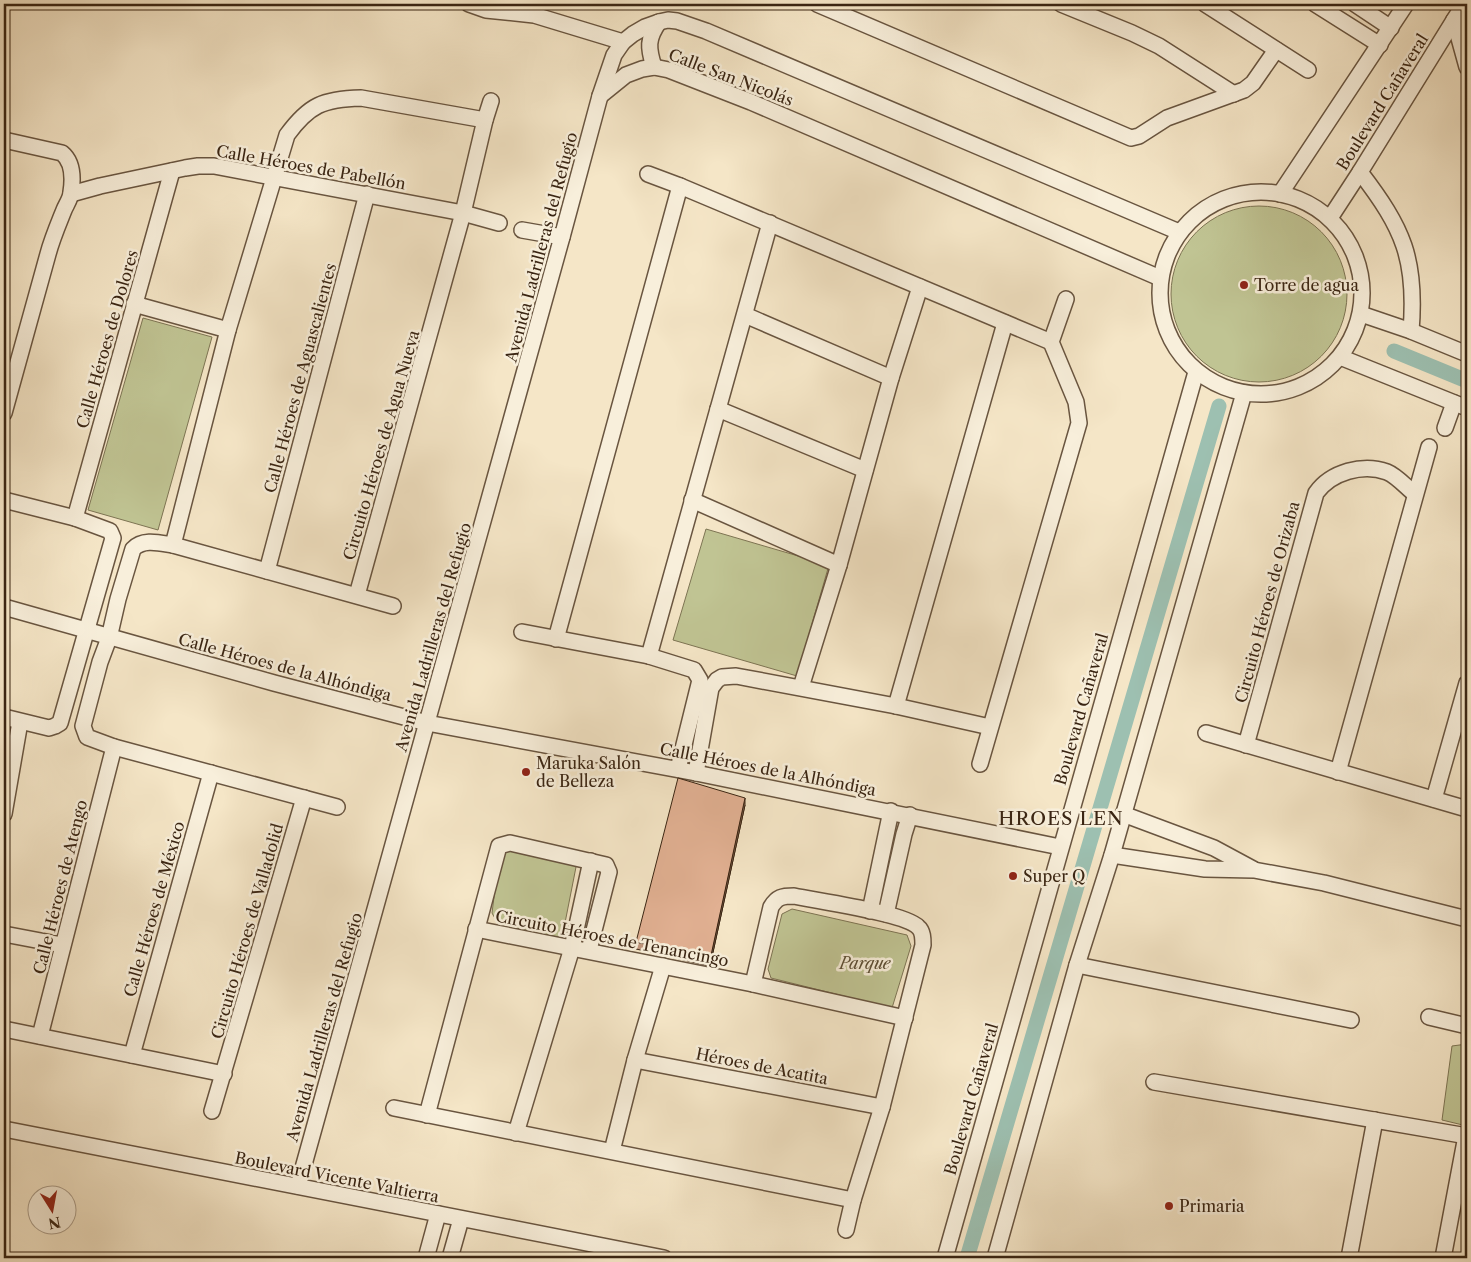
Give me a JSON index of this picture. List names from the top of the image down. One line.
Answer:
{"streets":{"street":["Calle San Nicolás","Boulevard Cañaveral","Calle Héroes de Pabellón","Avenida Ladrilleras del Refugio","Calle Héroes de Dolores","Calle Héroes de Aguascalientes","Circuito Héroes de Agua Nueva","Circuito Héroes de Orizaba","Calle Héroes de la Alhóndiga","Calle Héroes de Atengo","Calle Héroes de México","Circuito Héroes de Valladolid","Circuito Héroes de Tenancingo","Héroes de Acatita","Boulevard Vicente Valtierra"]},"crossings":[["Calle San Nicolás","Avenida Ladrilleras del Refugio"],["Boulevard Cañaveral","Calle Héroes de la Alhóndiga"],["Calle Héroes de Pabellón","Calle Héroes de Dolores"],["Calle Héroes de Pabellón","Calle Héroes de Aguascalientes"],["Calle Héroes de Pabellón","Circuito Héroes de Agua Nueva"],["Avenida Ladrilleras del Refugio","Calle Héroes de la Alhóndiga"],["Avenida Ladrilleras del Refugio","Boulevard Vicente Valtierra"]],"districts":["HROES LEN"],"parks":["Parque"],"places":["Torre de agua","Maruka Salón de Belleza","Super Q","Primaria"],"north":"bottom"}
